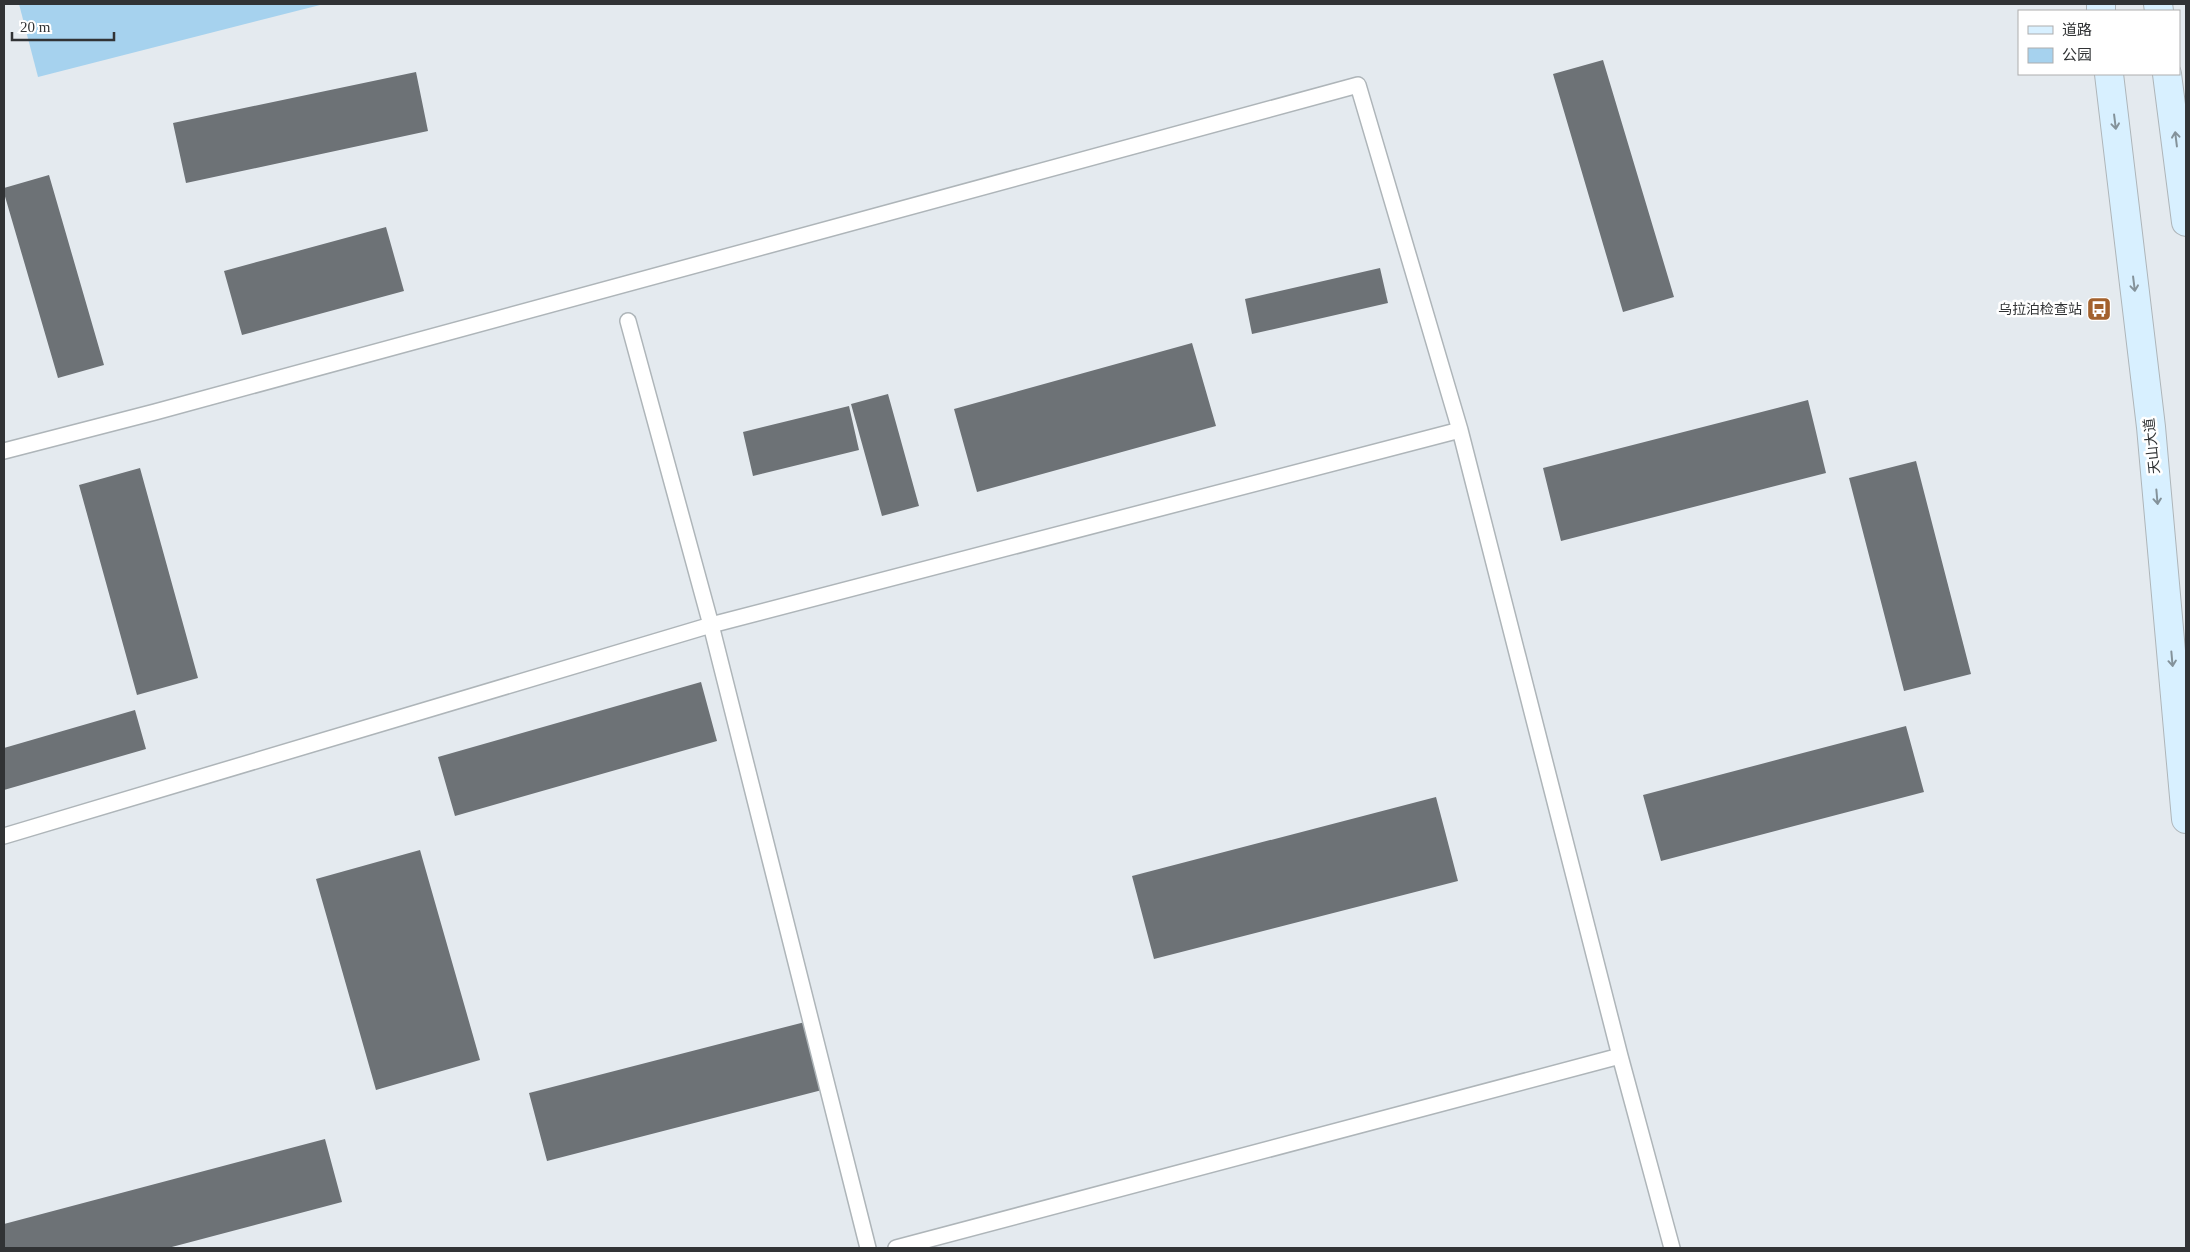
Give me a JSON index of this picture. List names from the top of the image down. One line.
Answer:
{"streets":{"main road":["天山大道"]},"one_way":["天山大道"],"places":{"bus stop":["乌拉泊检查站"]},"legend":["道路","公园"],"scale_bar":"20 m"}
